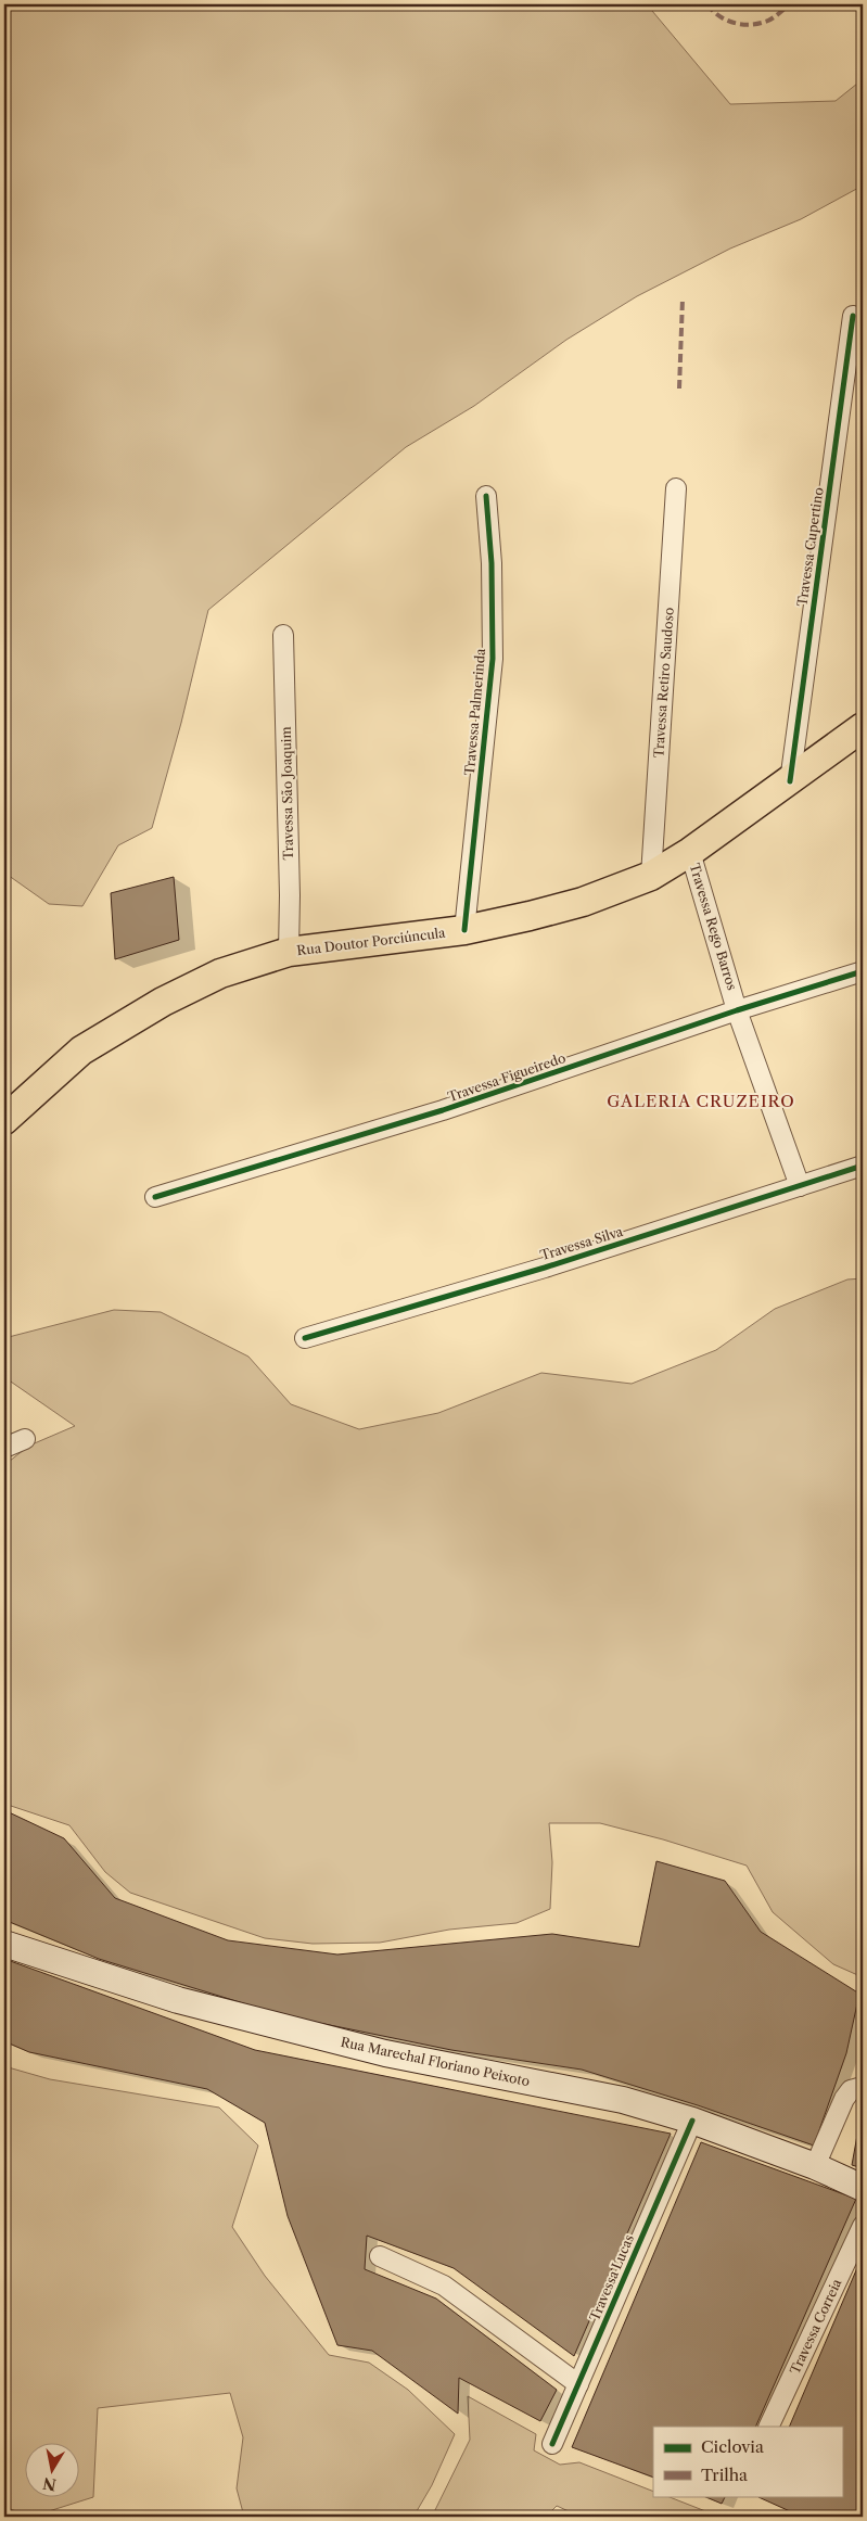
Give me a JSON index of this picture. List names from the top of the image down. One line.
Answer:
{"streets":{"main road":["Rua Doutor Porciúncula","Rua Marechal Floriano Peixoto"],"street":["Travessa Cupertino","Travessa Retiro Saudoso","Travessa Palmerinda","Travessa São Joaquim","Travessa Rego Barros","Travessa Figueiredo","Travessa Silva","Travessa Lucas","Travessa Correia"]},"crossings":[["Travessa Cupertino","Rua Doutor Porciúncula"],["Travessa Retiro Saudoso","Rua Doutor Porciúncula"],["Travessa Palmerinda","Rua Doutor Porciúncula"],["Travessa São Joaquim","Rua Doutor Porciúncula"],["Travessa Rego Barros","Rua Doutor Porciúncula"],["Travessa Rego Barros","Travessa Figueiredo"],["Travessa Rego Barros","Travessa Silva"],["Rua Marechal Floriano Peixoto","Travessa Lucas"]],"districts":["GALERIA CRUZEIRO"],"legend":["Ciclovia","Trilha"],"north":"bottom"}
